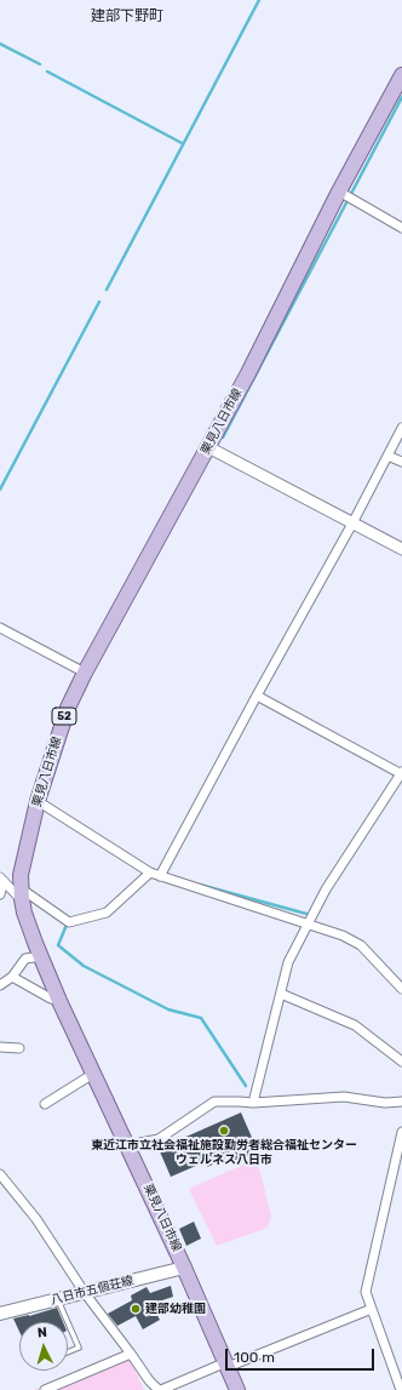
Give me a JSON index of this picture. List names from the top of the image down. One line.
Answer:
{"streets":{"main road":["栗見八日市線","52","八日市五個荘線"]},"crossings":[["栗見八日市線","八日市五個荘線"]],"districts":["建部下野町"],"places":["東近江市立社会福祉施設勤労者総合福祉センター ウェルネス八日市","建部幼稚園"],"scale_bar":"100 m","north":"top"}
